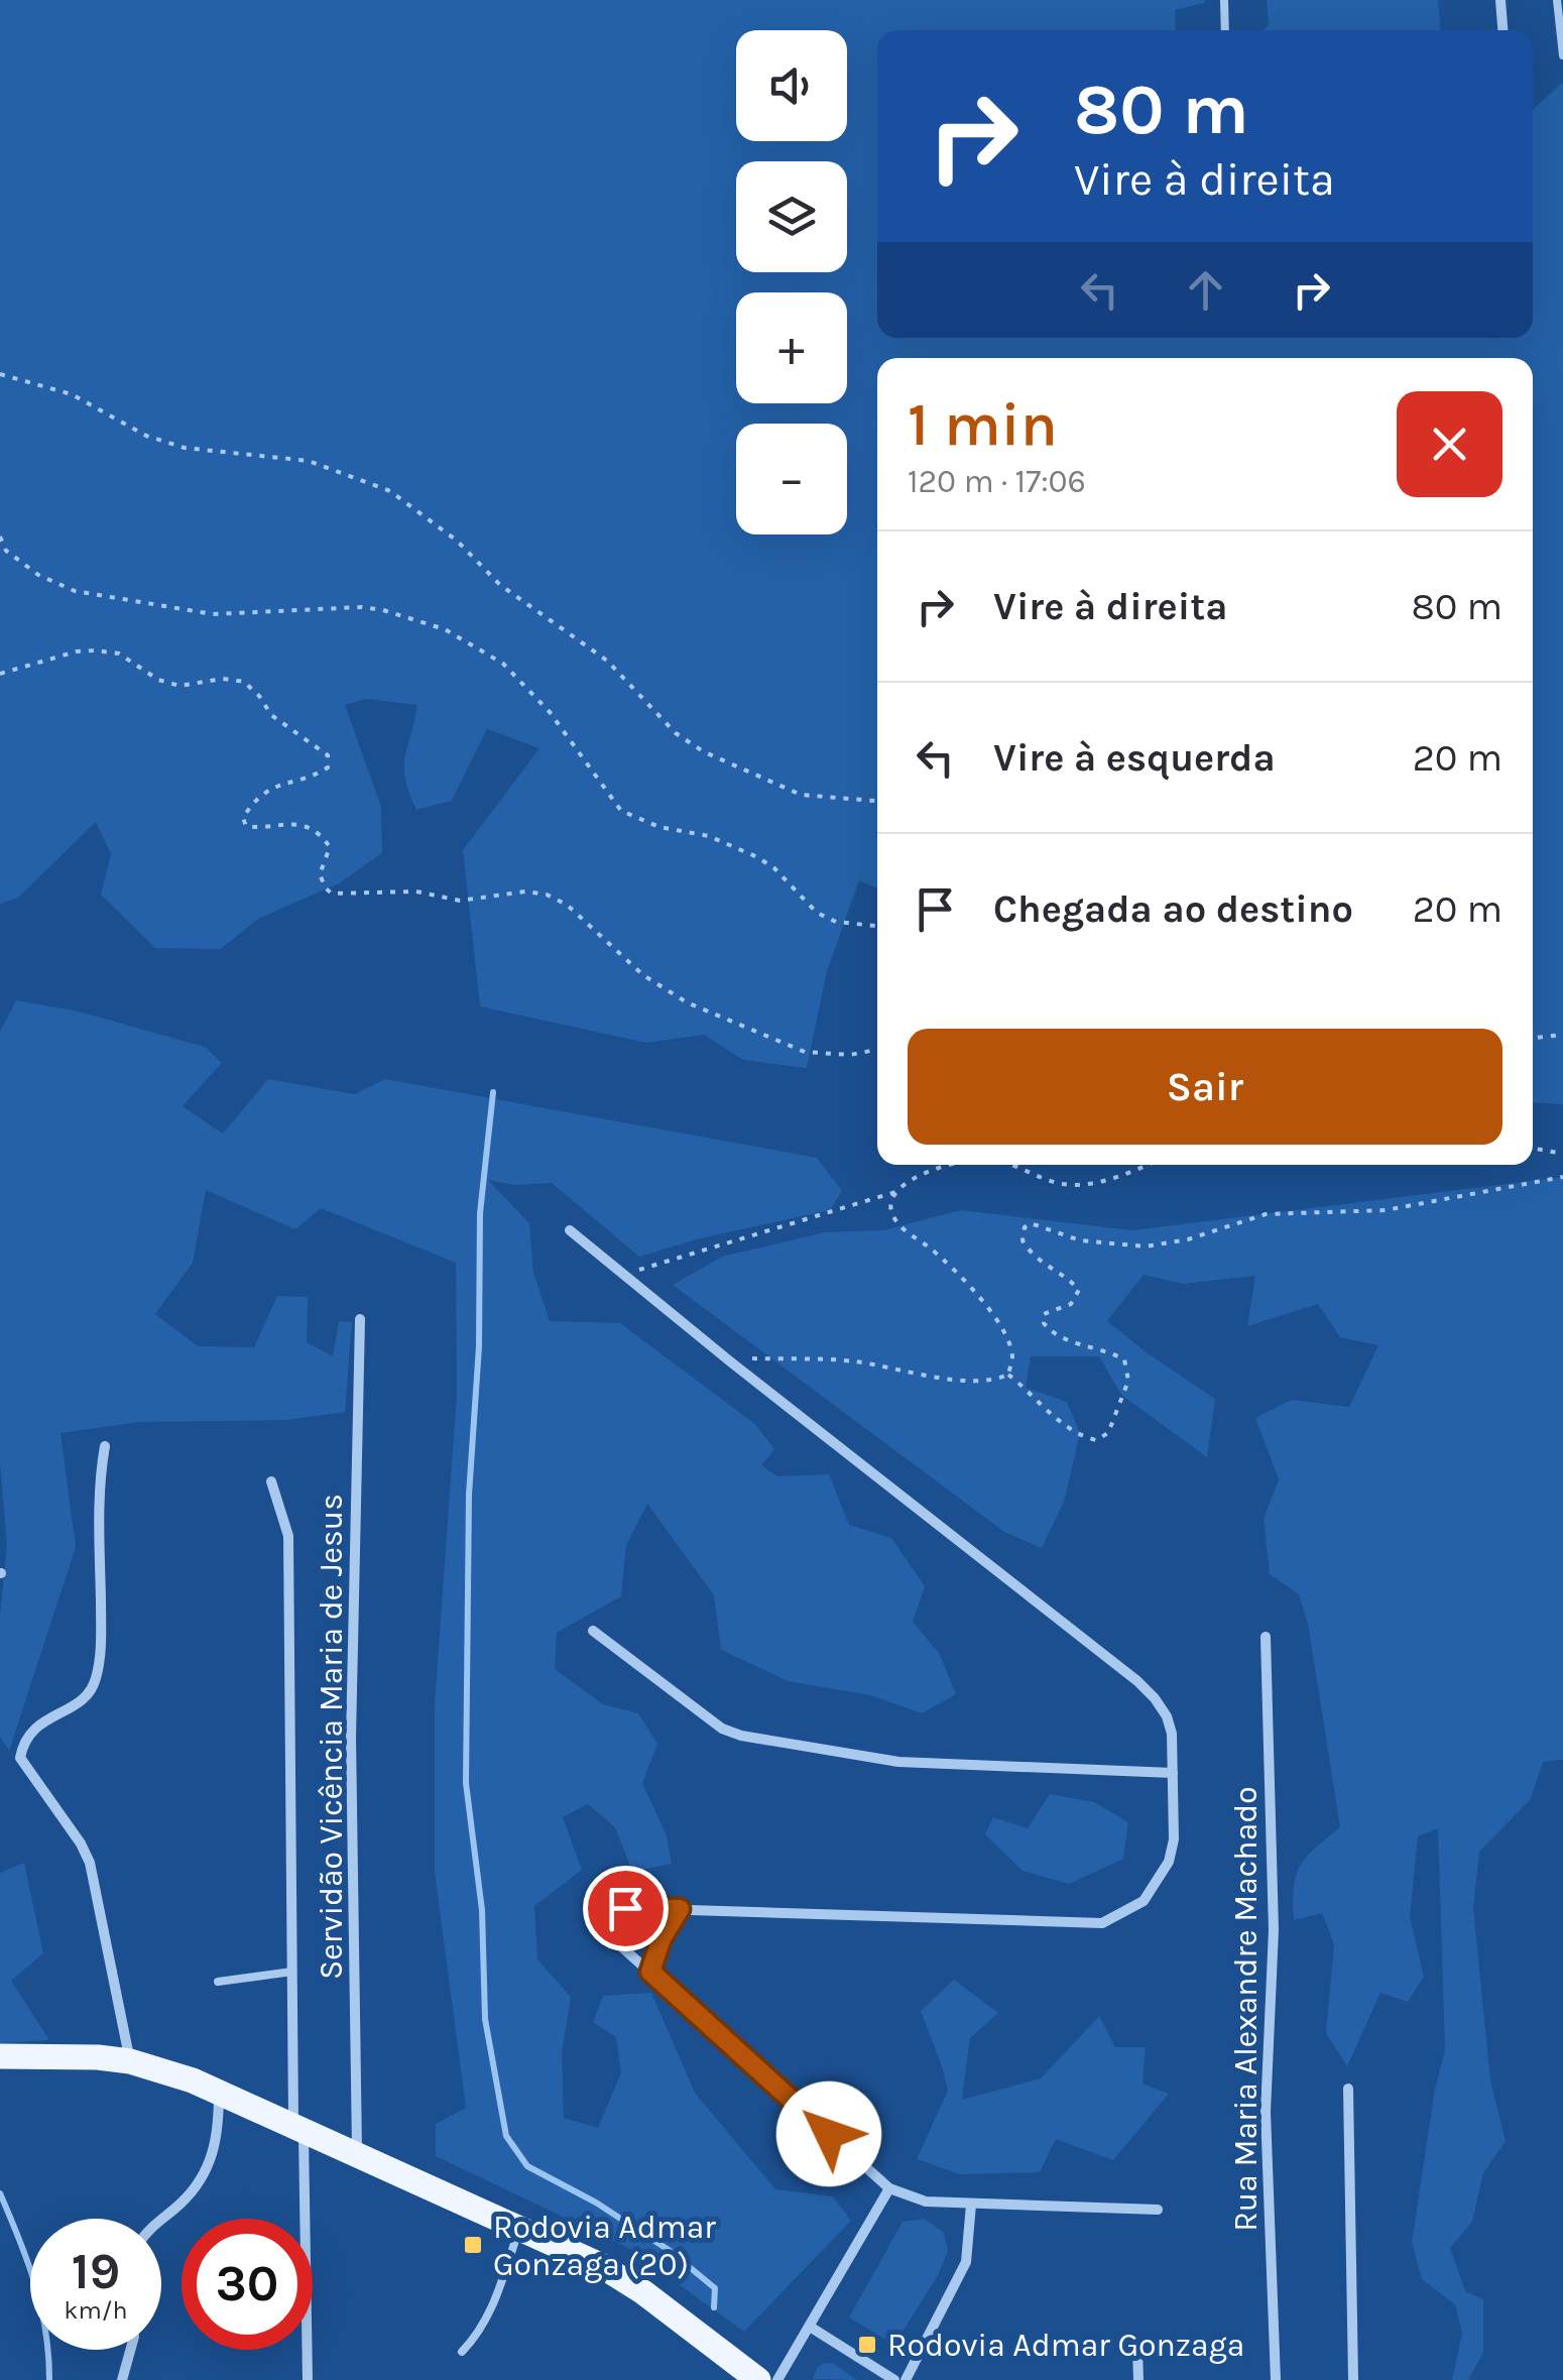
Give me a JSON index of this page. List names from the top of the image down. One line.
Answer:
{"streets":{"street":["Servidão Vicência Maria de Jesus","Rua Maria Alexandre Machado"]},"places":{"transit":["Rodovia Admar Gonzaga (20)","Rodovia Admar Gonzaga"]},"page":{"map_buttons":["+","−"],"turn":["80 m","Vire à direita"],"heading":["1 min","120 m · 17:06"],"list":[{"name":"Vire à direita","value":"80 m"},{"name":"Vire à esquerda","value":"20 m"},{"name":"Chegada ao destino","value":"20 m"}],"buttons":"Sair","speed":"19 km/h","limit":"30"}}
